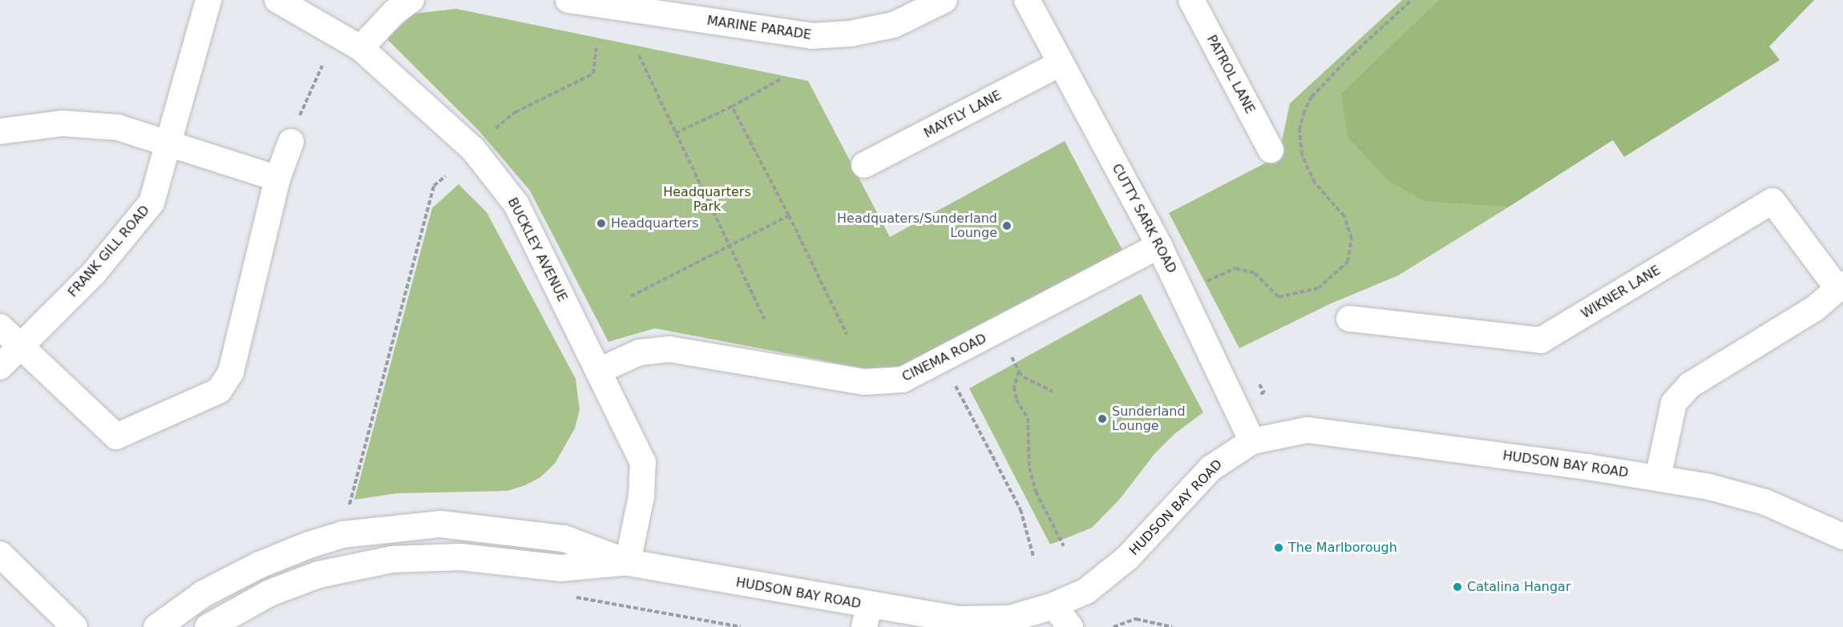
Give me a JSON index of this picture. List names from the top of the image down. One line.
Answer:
{"streets":{"street":["MARINE PARADE","PATROL LANE","MAYFLY LANE","CUTTY SARK ROAD","BUCKLEY AVENUE","FRANK GILL ROAD","WIKNER LANE","CINEMA ROAD","HUDSON BAY ROAD"]},"crossings":[["MAYFLY LANE","CUTTY SARK ROAD"],["CUTTY SARK ROAD","CINEMA ROAD"],["CUTTY SARK ROAD","HUDSON BAY ROAD"],["BUCKLEY AVENUE","CINEMA ROAD"],["BUCKLEY AVENUE","HUDSON BAY ROAD"]],"parks":["Headquarters Park"],"places":["Headquarters","Headquaters/Sunderland Lounge","Sunderland Lounge","The Marlborough","Catalina Hangar"]}
